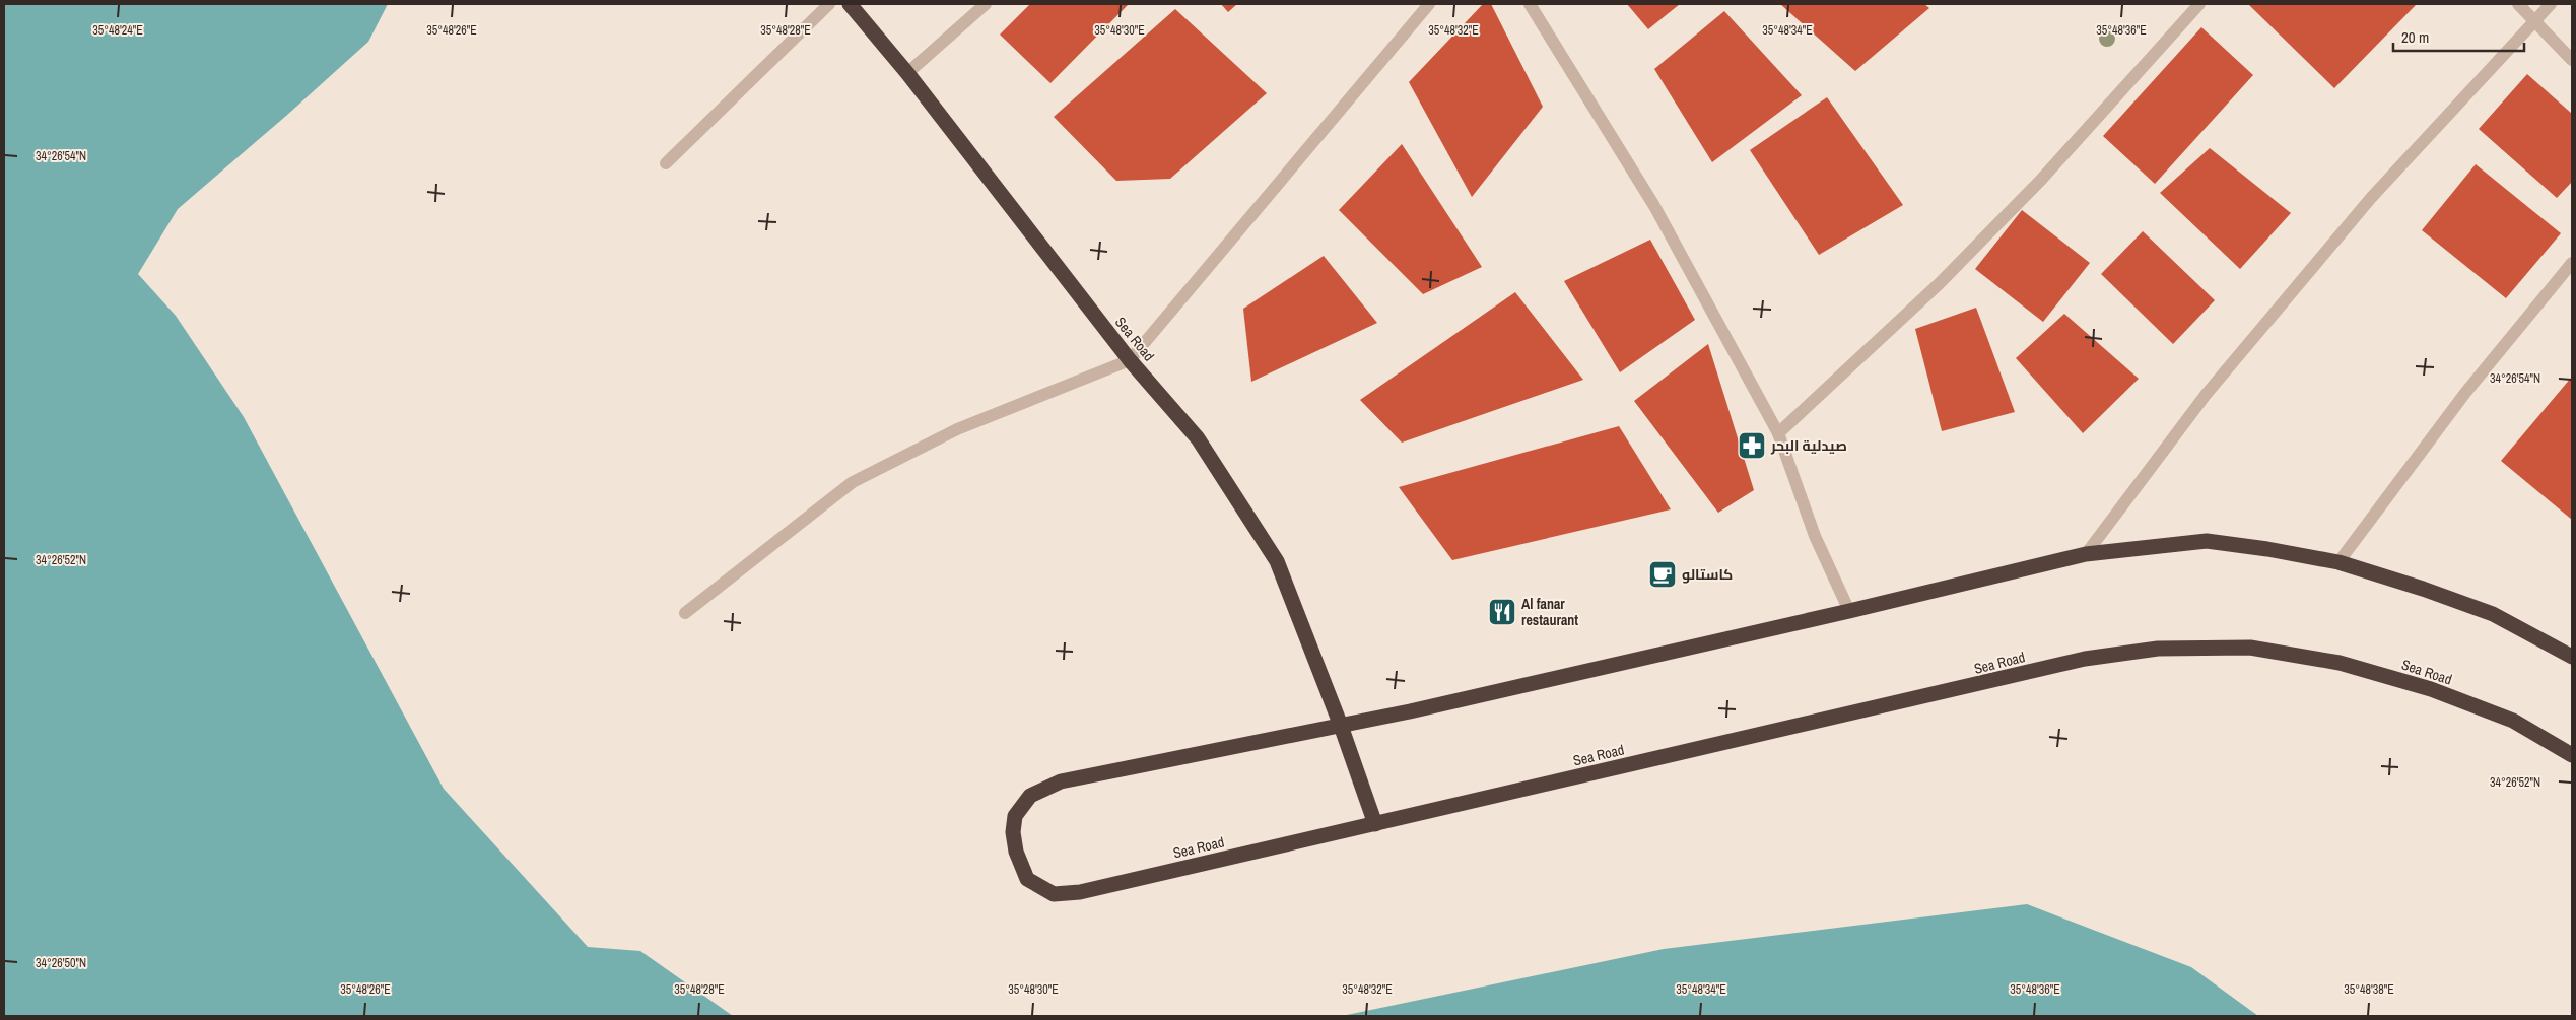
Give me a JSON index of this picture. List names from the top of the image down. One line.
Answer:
{"streets":{"highway":["Sea Road"]},"places":{"pharmacy":["صيدلية البحر"],"cafe":["كاستالو"],"restaurant":["Al fanar restaurant"]},"scale_bar":"20 m","coordinates":["35°48'24\"E","35°48'26\"E","35°48'28\"E","35°48'30\"E","35°48'32\"E","35°48'34\"E","35°48'36\"E","34°26'54\"N","34°26'52\"N","34°26'50\"N","35°48'38\"E"]}
